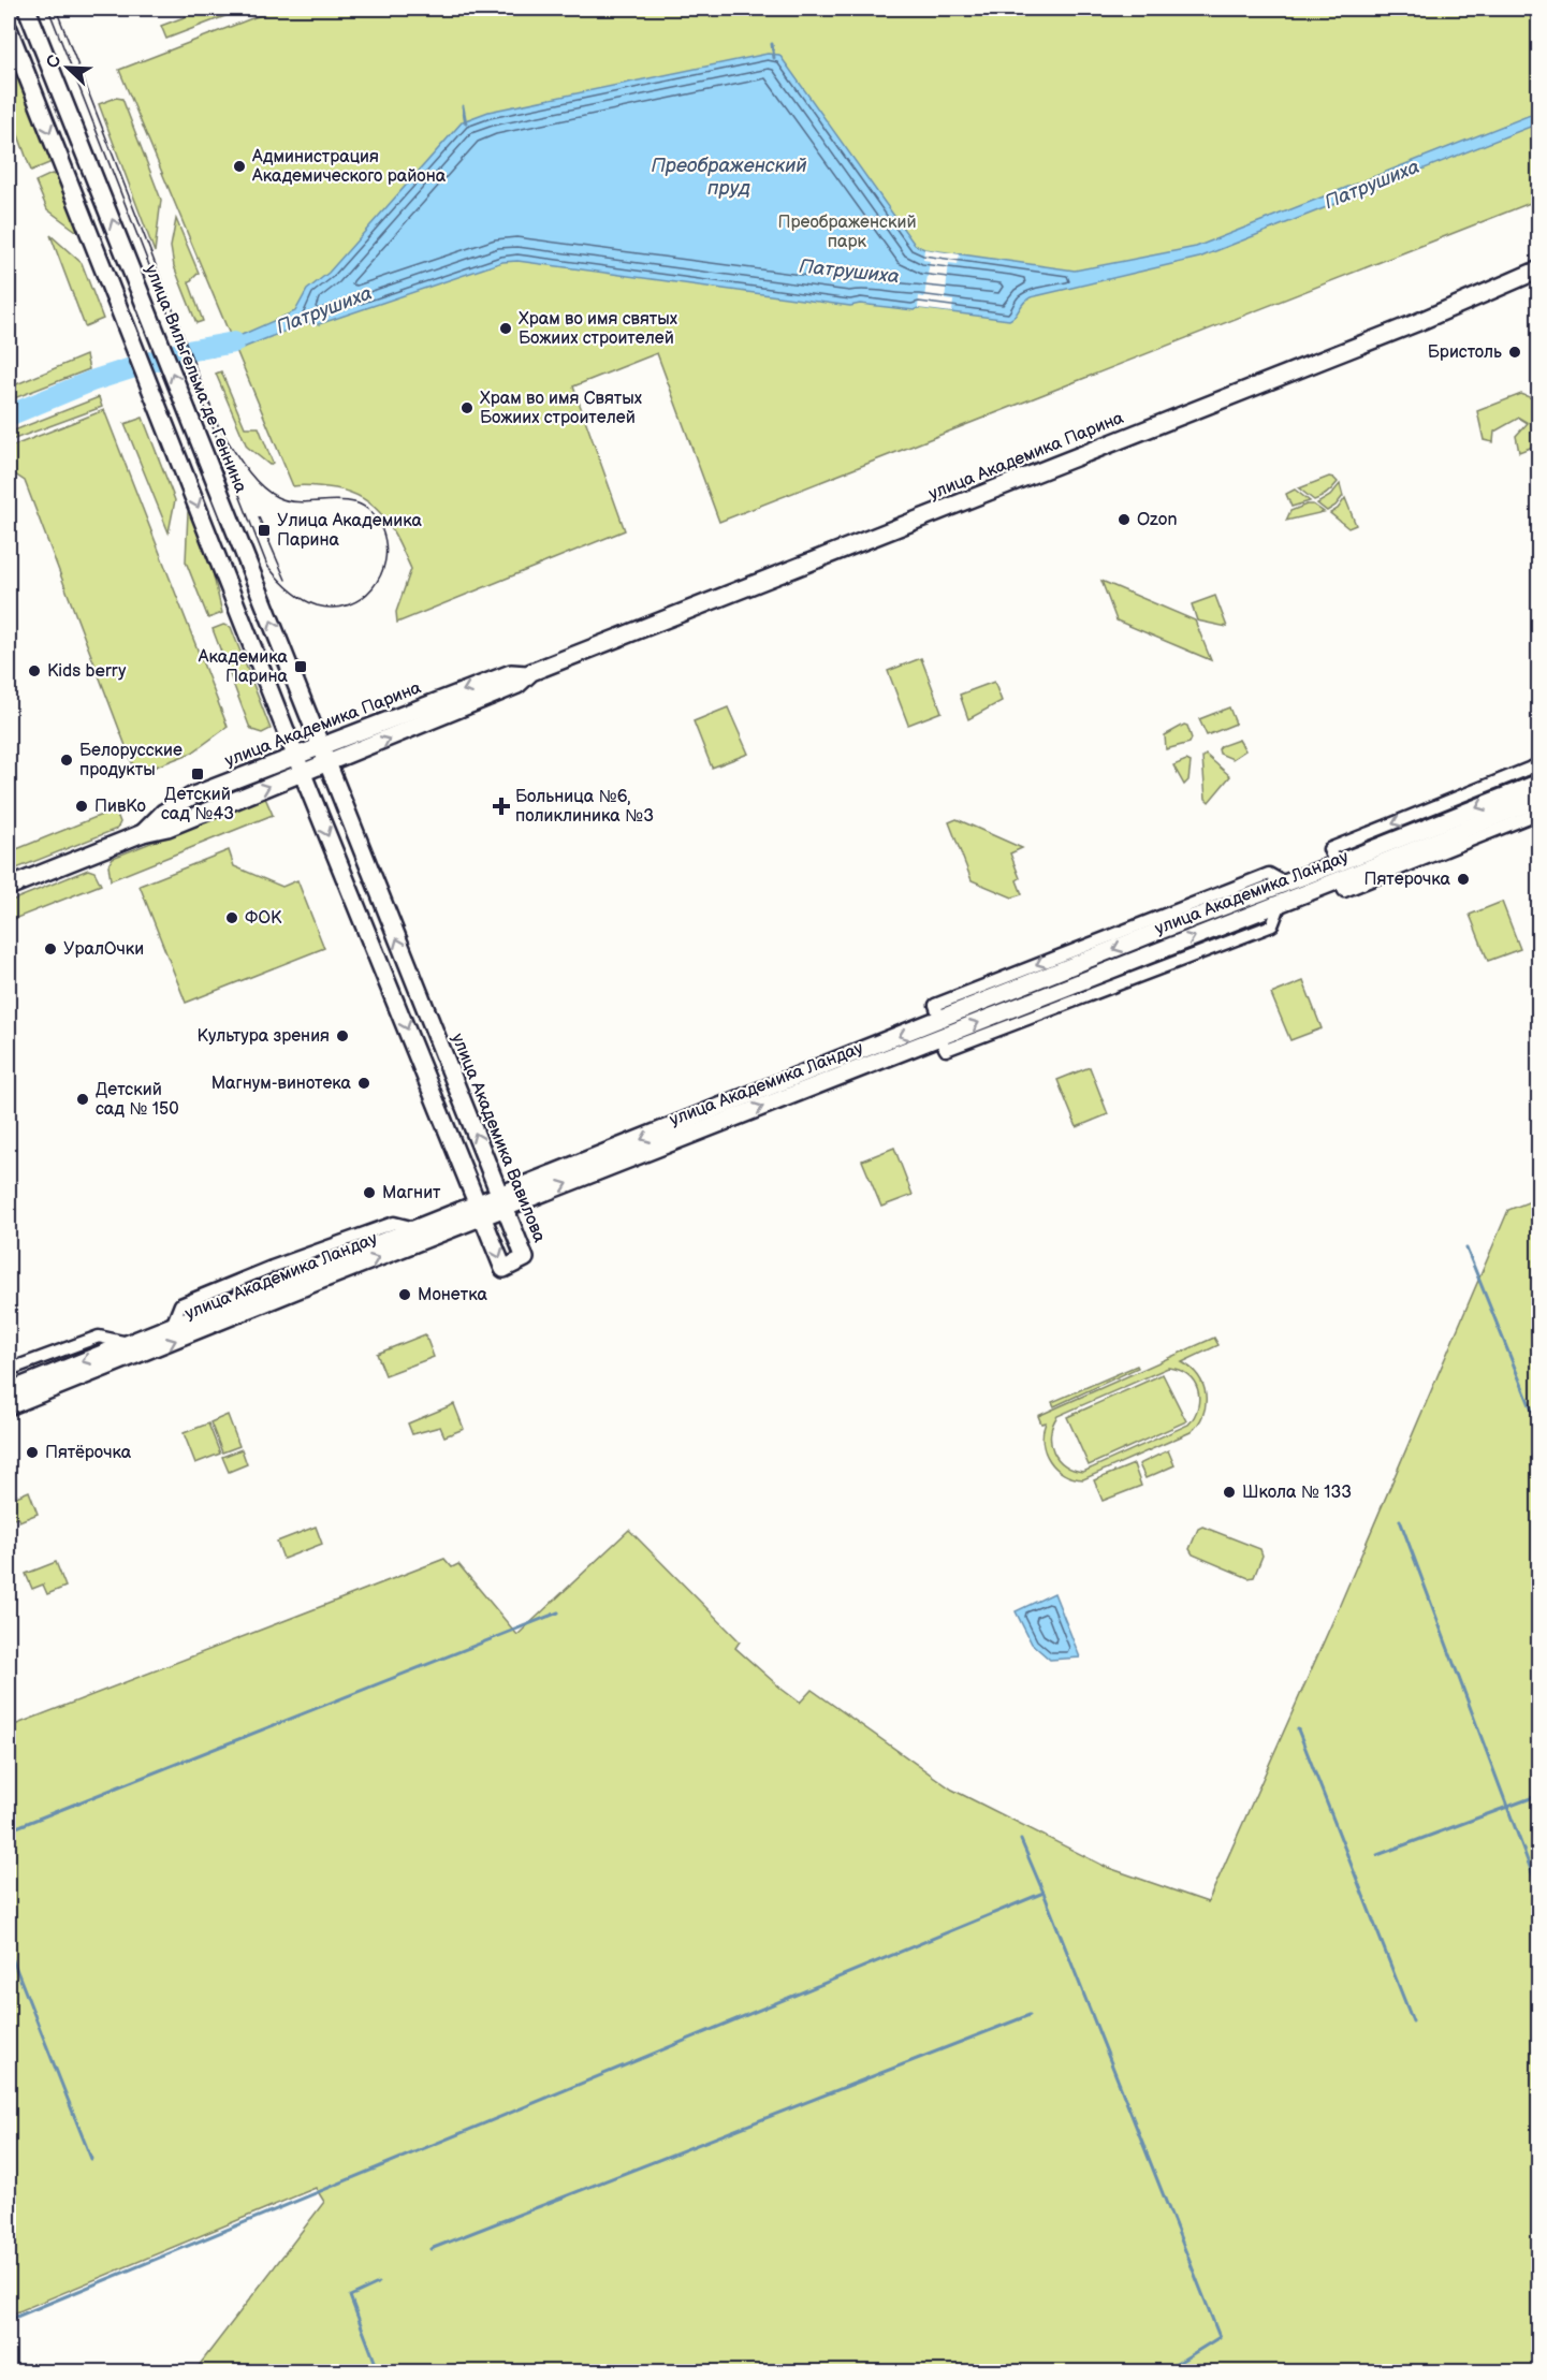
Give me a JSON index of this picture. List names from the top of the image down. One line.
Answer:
{"streets":{"street":["улица Вильгельма де Геннина","улица Академика Парина","улица Академика Ландау","улица Академика Вавилова"]},"crossings":[["улица Вильгельма де Геннина","улица Академика Парина"],["улица Вильгельма де Геннина","улица Академика Вавилова"],["улица Академика Парина","улица Академика Вавилова"],["улица Академика Ландау","улица Академика Вавилова"]],"water":["Преображенский пруд","Патрушиха"],"parks":["Преображенский парк"],"places":{"other":["Администрация Академического района","Храм во имя святых Божиих строителей","Бристоль","Храм во имя Святых Божиих строителей","Ozon","Kids berry","Белорусские продукты","ПивКо","Пятерочка","ФОК","УралОчки","Культура зрения","Магнум-винотека","Детский сад № 150","Магнит","Монетка","Пятёрочка","Школа № 133"],"transit":["Улица Академика Парина","Академика Парина","Детский сад №43"],"health":["Больница №6, поликлиника №3"]},"north":"top left"}
